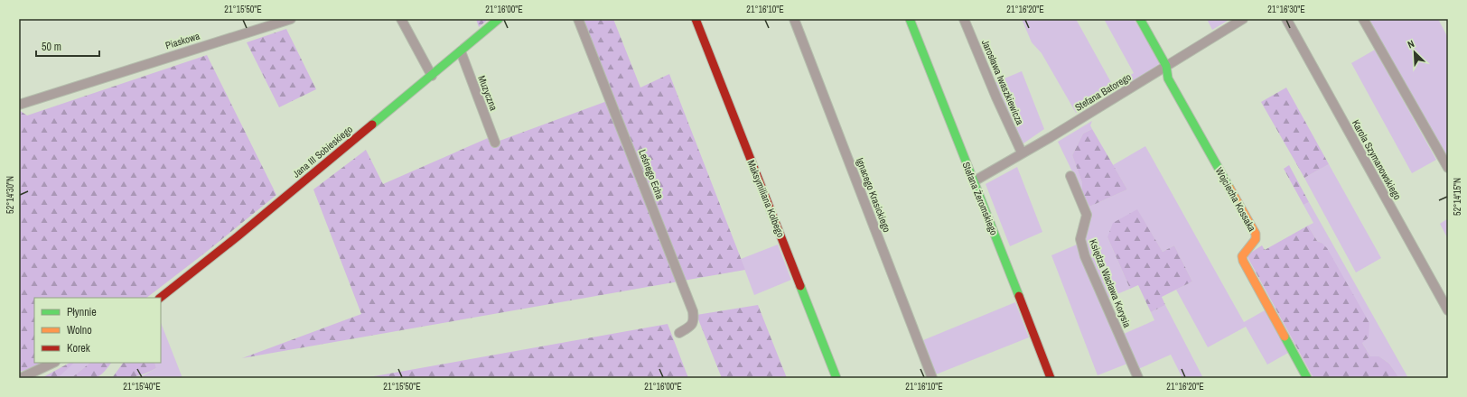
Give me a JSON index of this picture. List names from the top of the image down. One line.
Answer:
{"streets":{"street":["Piaskowa","Jarosława Iwaszkiewicza","Stefana Batorego","Muzyczna","Jana III Sobieskiego","Karola Szymanowskiego","Leśnego Echa","Ignacego Krasickiego","Maksymiliana Kolbego","Stefana Żeromskiego","Wojciecha Kossaka","Księdza Wacława Korysia"]},"crossings":[["Jarosława Iwaszkiewicza","Stefana Batorego"],["Stefana Batorego","Stefana Żeromskiego"],["Stefana Batorego","Wojciecha Kossaka"],["Muzyczna","Jana III Sobieskiego"]],"legend":["Płynnie","Wolno","Korek"],"scale_bar":"50 m","north":"top left","coordinates":["21°15'50\"E","21°16'00\"E","21°16'10\"E","21°16'20\"E","21°16'30\"E","52°14'30\"N","52°14'15\"N","21°15'40\"E"]}
